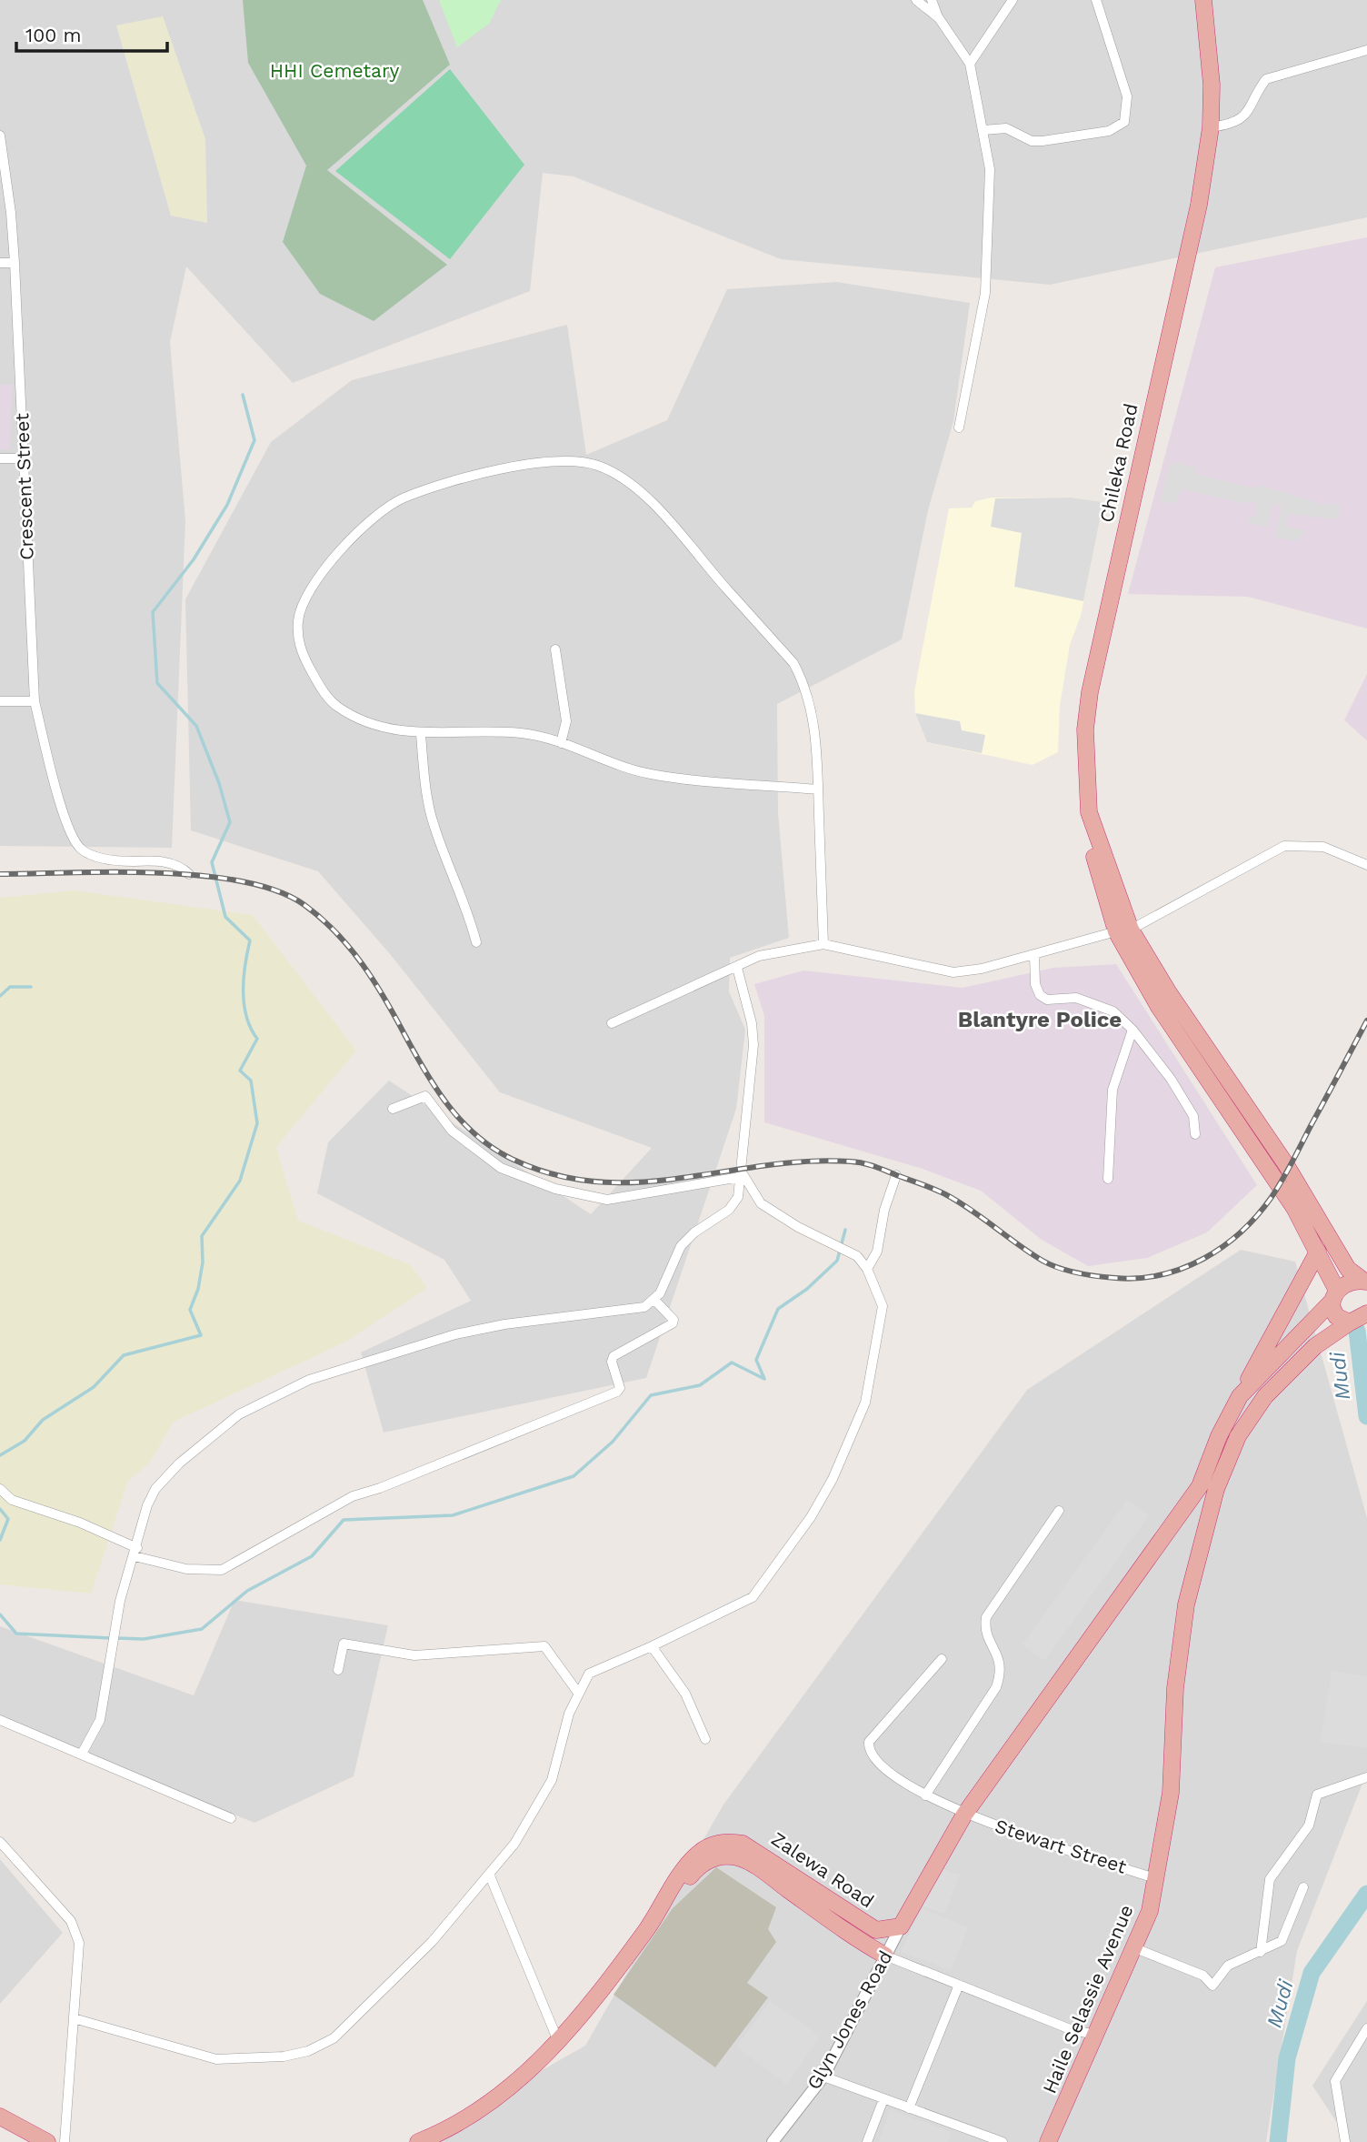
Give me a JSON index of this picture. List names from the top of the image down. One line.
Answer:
{"streets":{"highway":["Chileka Road","Zalewa Road","Haile Selassie Avenue"],"street":["Crescent Street","Stewart Street","Glyn Jones Road"]},"crossings":[["Stewart Street","Haile Selassie Avenue"],["Zalewa Road","Glyn Jones Road"]],"districts":["Blantyre Police"],"water":["Mudi"],"parks":["HHI Cemetary"],"scale_bar":"100 m"}
